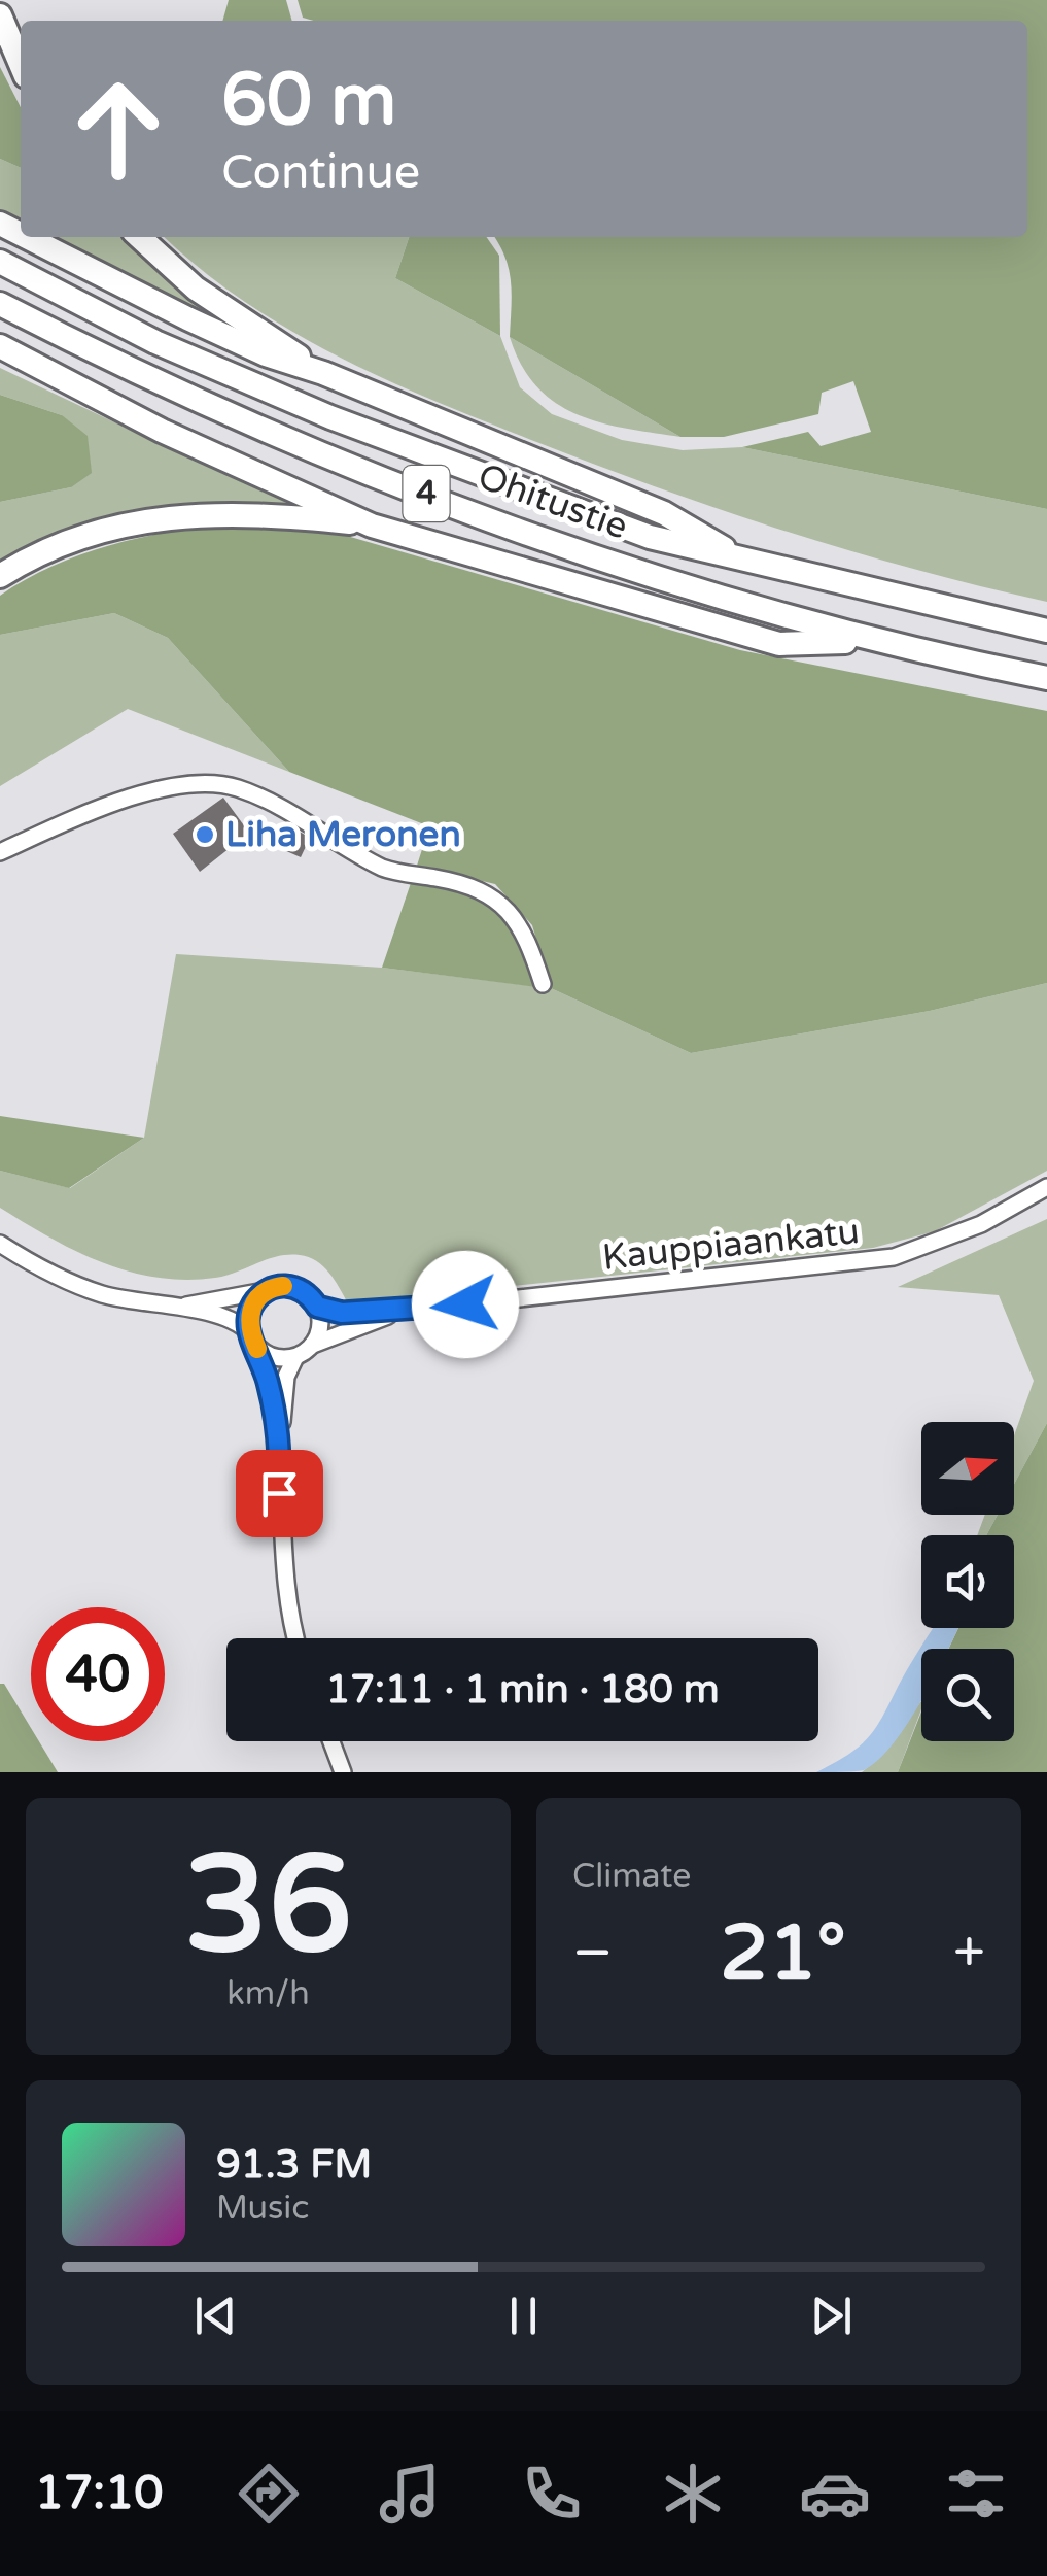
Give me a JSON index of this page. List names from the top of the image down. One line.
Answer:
{"streets":{"highway":["4","Ohitustie"],"street":["Kauppiaankatu"]},"places":["Liha Meronen"],"north":"right","page":{"turn":["60 m","Continue"],"limit":"40","trip":"17:11 · 1 min · 180 m","tile":[["36","km/h"],"Climate"],"heat":["−","21°","+"],"song":["91.3 FM","Music"],"tabs":"17:10"}}
